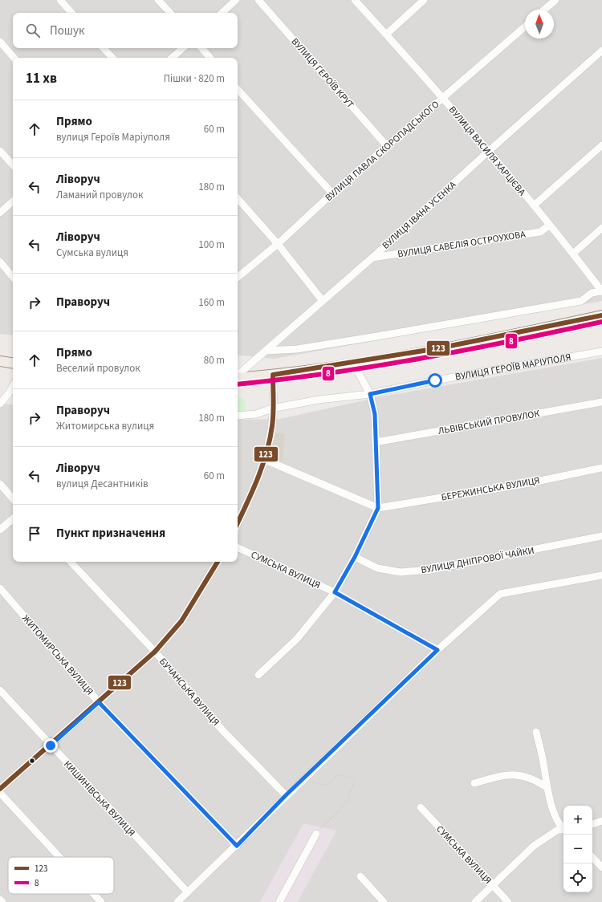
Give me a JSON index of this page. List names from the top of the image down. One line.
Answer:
{"streets":{"street":["ВУЛИЦЯ ГЕРОЇВ КРУТ","ВУЛИЦЯ ПАВЛА СКОРОПАДСЬКОГО","ВУЛИЦЯ ВАСИЛЯ ХАРЦІЄВА","ВУЛИЦЯ ІВАНА УСЕНКА","ВУЛИЦЯ САВЕЛІЯ ОСТРОУХОВА","ВУЛИЦЯ ГЕРОЇВ МАРІУПОЛЯ","ЛЬВІВСЬКИЙ ПРОВУЛОК","БЕРЕЖИНСЬКА ВУЛИЦЯ","ВУЛИЦЯ ДНІПРОВОЇ ЧАЙКИ","СУМСЬКА ВУЛИЦЯ","ЖИТОМИРСЬКА ВУЛИЦЯ","БУЧАНСЬКА ВУЛИЦЯ","КИШИНІВСЬКА ВУЛИЦЯ"]},"crossings":[["ВУЛИЦЯ ГЕРОЇВ КРУТ","ВУЛИЦЯ ПАВЛА СКОРОПАДСЬКОГО"],["ВУЛИЦЯ ПАВЛА СКОРОПАДСЬКОГО","ВУЛИЦЯ ВАСИЛЯ ХАРЦІЄВА"],["ВУЛИЦЯ ВАСИЛЯ ХАРЦІЄВА","ВУЛИЦЯ ІВАНА УСЕНКА"],["ВУЛИЦЯ ВАСИЛЯ ХАРЦІЄВА","ВУЛИЦЯ САВЕЛІЯ ОСТРОУХОВА"],["ВУЛИЦЯ ІВАНА УСЕНКА","ВУЛИЦЯ САВЕЛІЯ ОСТРОУХОВА"]],"lines":["transit line 123","transit line 8"],"legend":["123","8"],"north":"top","page":{"search":"Пошук","heading":["11 хв","Пішки · 820 m"],"list":[["Прямо","вулиця Героїв Маріуполя","60 m"],["Ліворуч","Ламаний провулок","180 m"],["Ліворуч","Сумська вулиця","100 m"],["Праворуч","160 m"],["Прямо","Веселий провулок","80 m"],["Праворуч","Житомирська вулиця","180 m"],["Ліворуч","вулиця Десантників","60 m"],"Пункт призначення"],"map_buttons":["+","−"]}}
